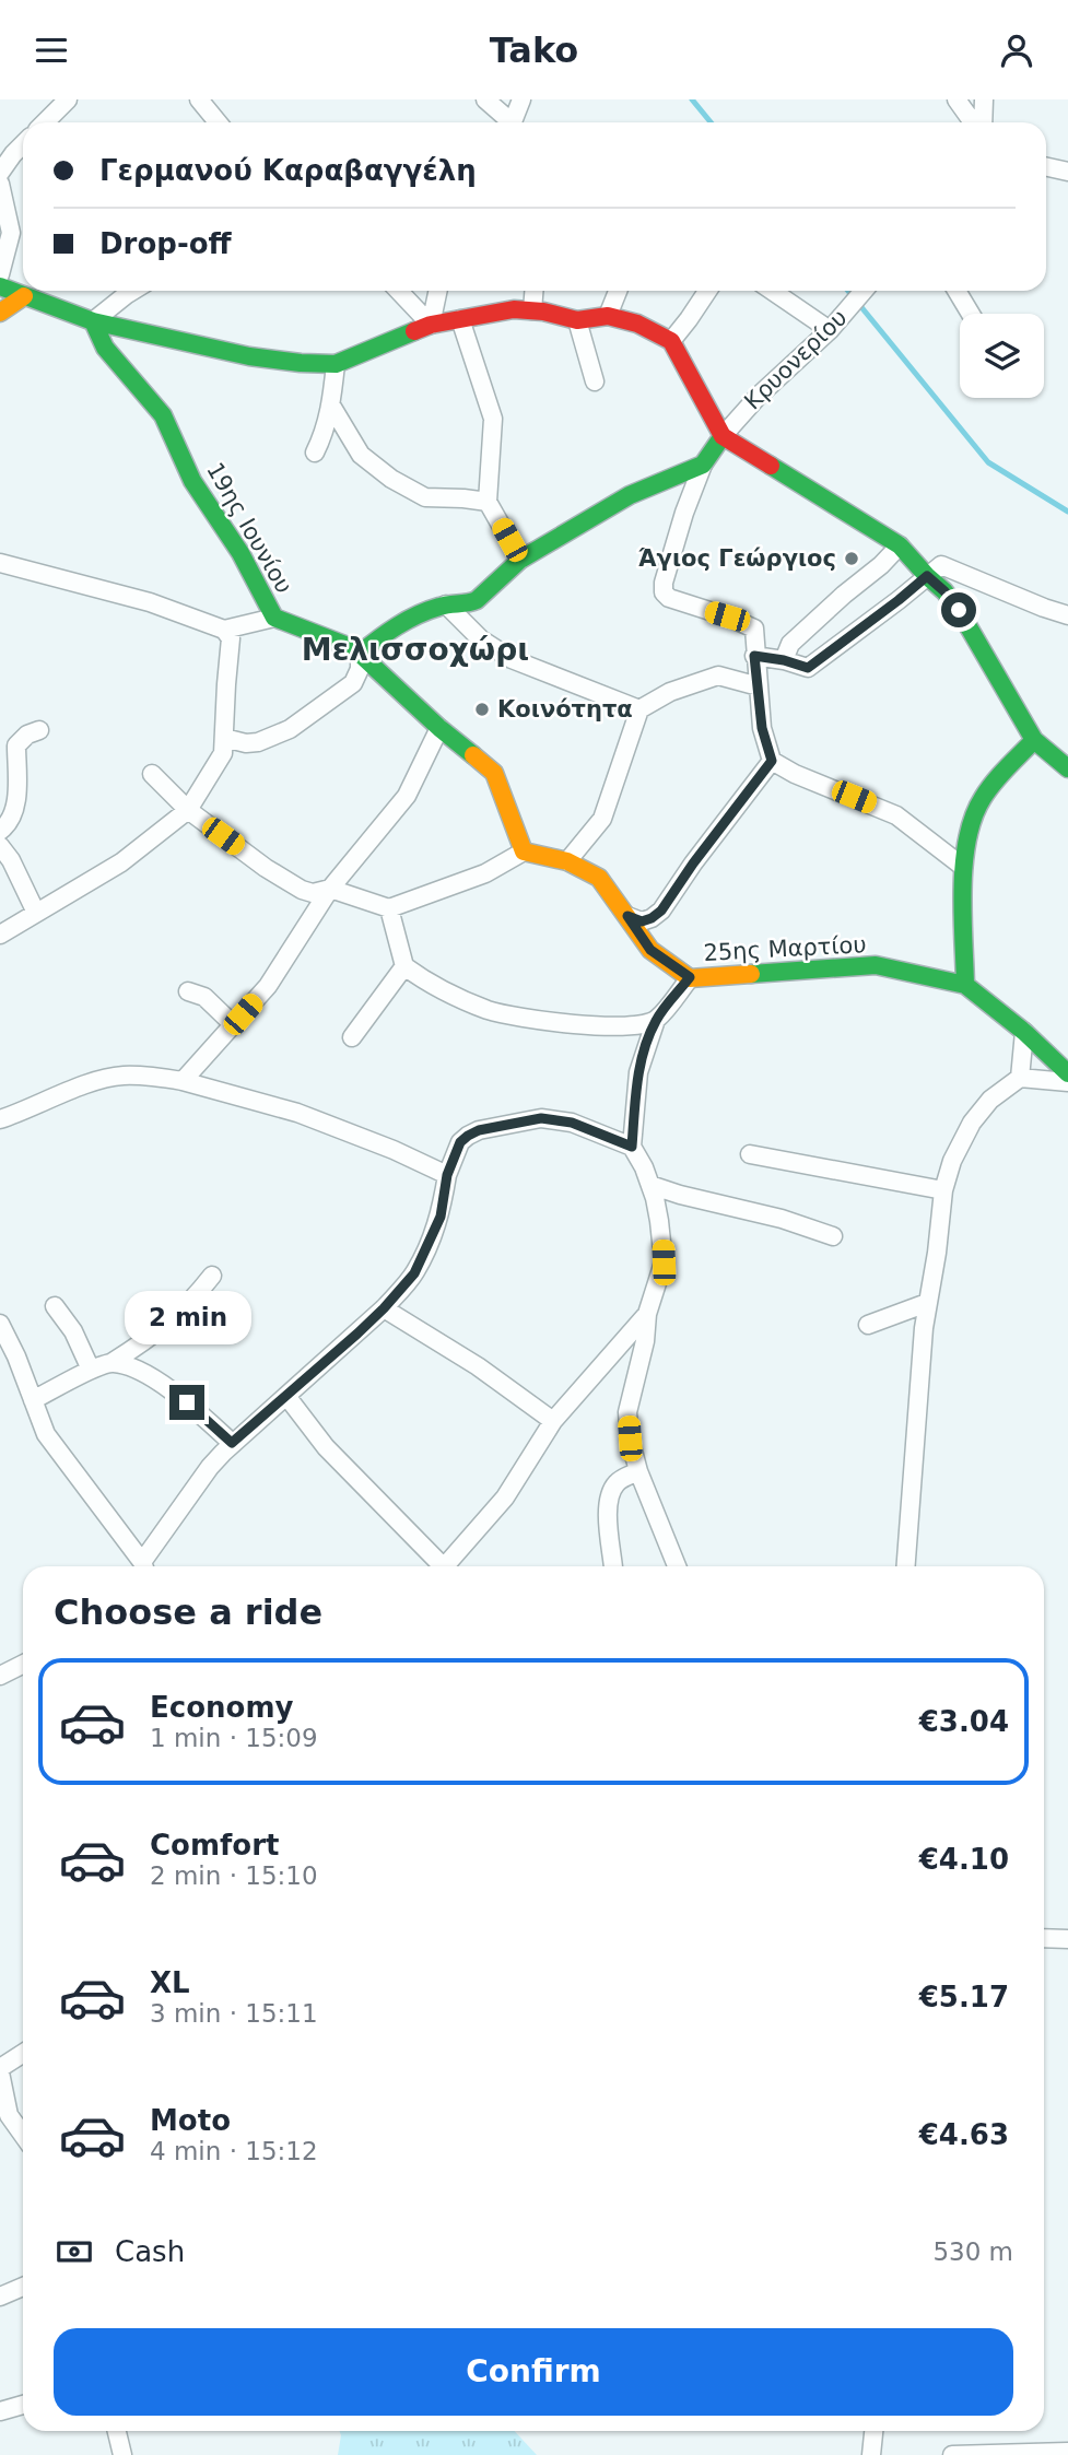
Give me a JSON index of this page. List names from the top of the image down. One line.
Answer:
{"streets":{"main road":["19ης Ιουνίου","25ης Μαρτίου"],"street":["Κρυονερίου"]},"districts":["Μελισσοχώρι"],"places":["Άγιος Γεώργιος","Κοινότητα"],"page":{"header":"Tako","banner":["Γερμανού Καραβαγγέλη","Drop-off"],"bubble":"2 min","heading":"Choose a ride","list":[{"name":"Economy","note":"1 min · 15:09","value":"€3.04"},{"name":"Comfort","note":"2 min · 15:10","value":"€4.10"},{"name":"XL","note":"3 min · 15:11","value":"€5.17"},{"name":"Moto","note":"4 min · 15:12","value":"€4.63"}],"pay":["Cash","530 m"],"buttons":"Confirm"}}
